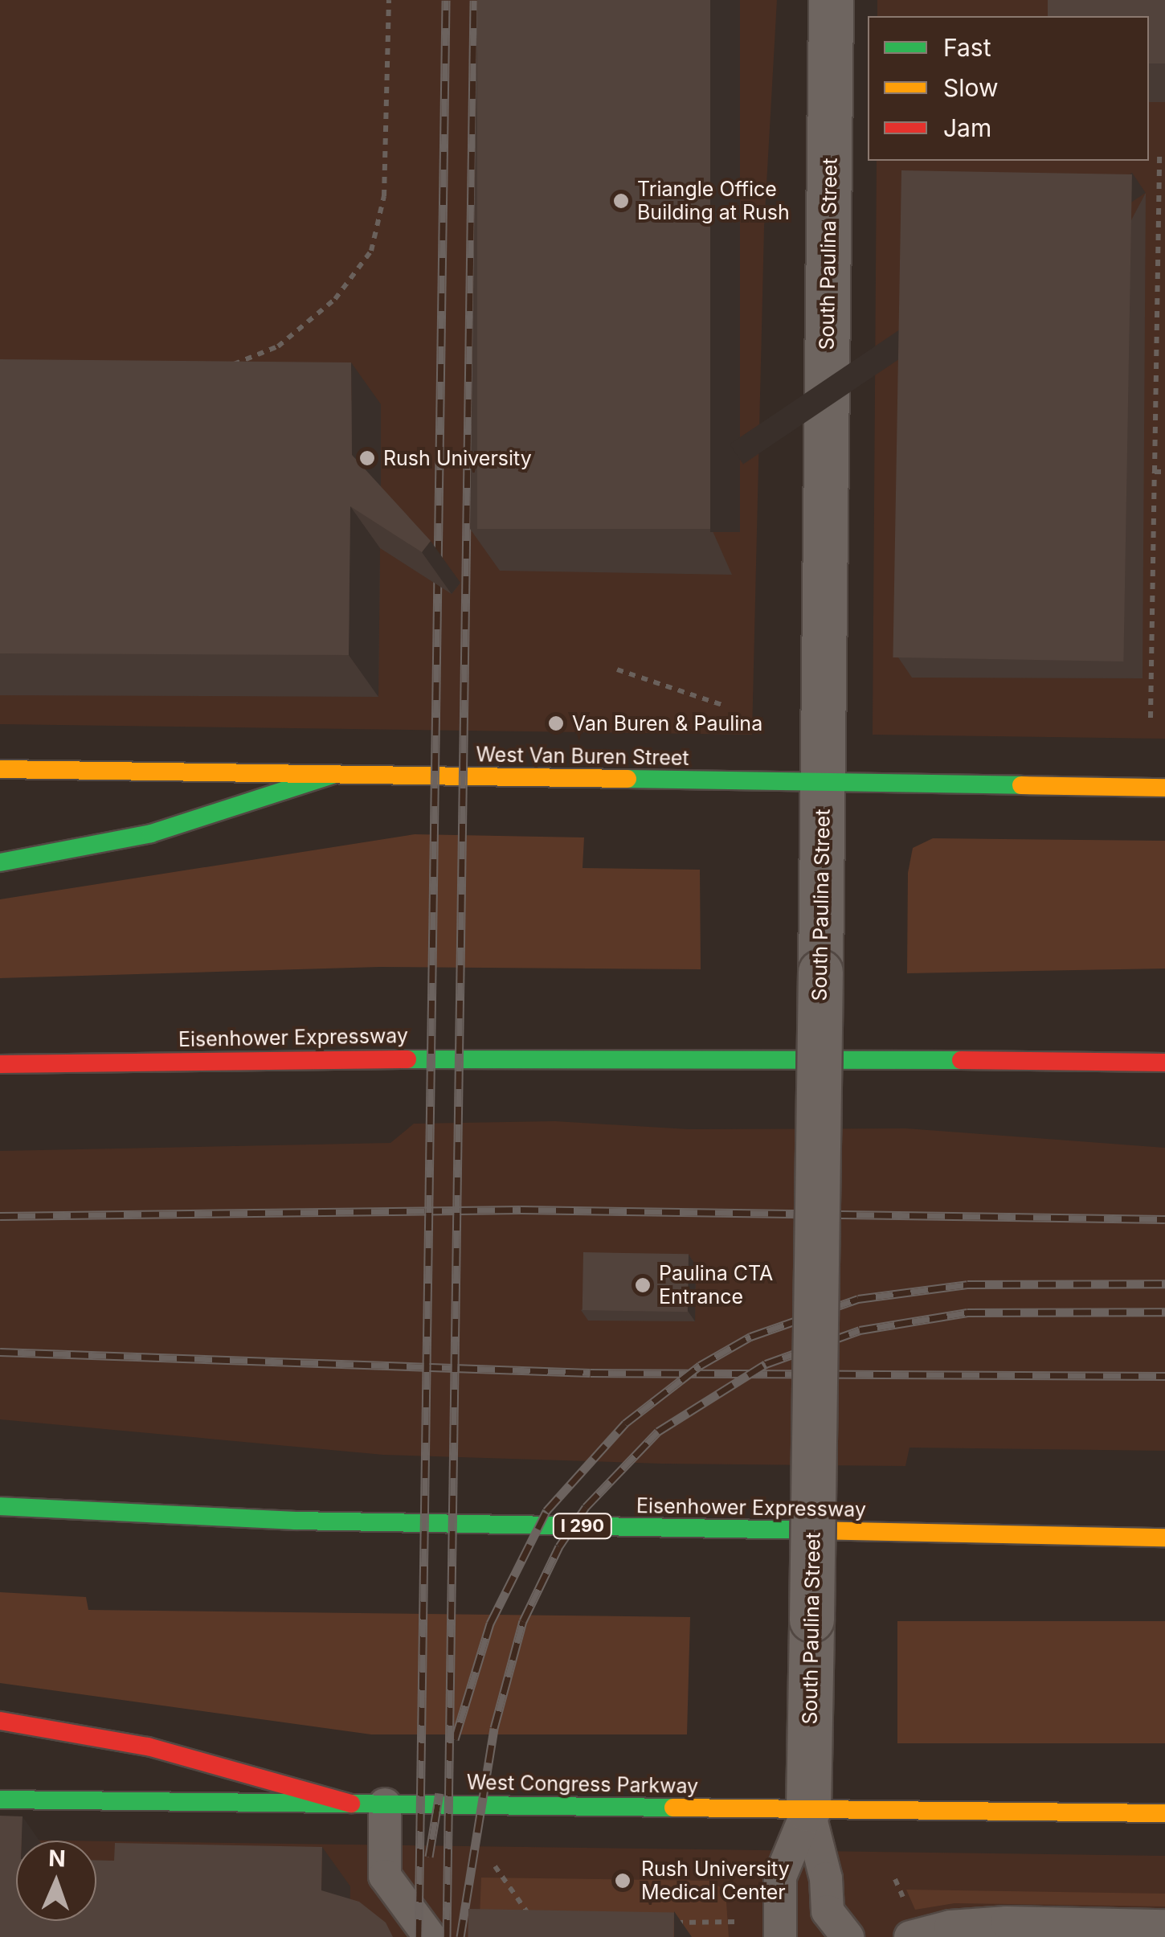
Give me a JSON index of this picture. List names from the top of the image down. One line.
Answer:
{"streets":{"main road":["West Van Buren Street","Eisenhower Expressway","I 290","West Congress Parkway"],"street":["South Paulina Street"]},"crossings":[["South Paulina Street","West Van Buren Street"],["South Paulina Street","West Congress Parkway"]],"places":["Triangle Office Building at Rush","Rush University","Van Buren & Paulina","Paulina CTA Entrance","Rush University Medical Center"],"legend":["Fast","Slow","Jam"],"north":"top"}
